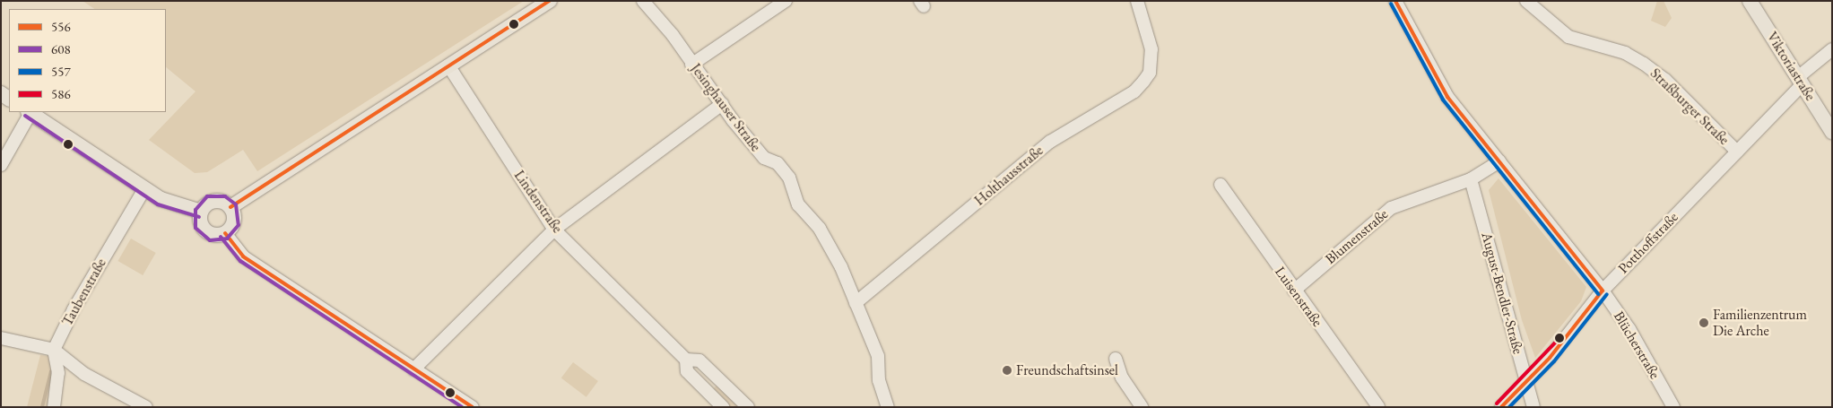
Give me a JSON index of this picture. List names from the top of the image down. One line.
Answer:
{"streets":{"main road":["Viktoriastraße"],"street":["Straßburger Straße","Jesinghauser Straße","Holthausstraße","Lindenstraße","Blumenstraße","Potthoffstraße","Taubenstraße","August-Bendler-Straße","Luisenstraße","Blücherstraße"]},"crossings":[["Viktoriastraße","Potthoffstraße"],["Straßburger Straße","Potthoffstraße"],["Jesinghauser Straße","Holthausstraße"],["Blumenstraße","August-Bendler-Straße"],["Blumenstraße","Luisenstraße"],["Blumenstraße","Blücherstraße"],["Potthoffstraße","August-Bendler-Straße"],["Potthoffstraße","Blücherstraße"]],"places":["Familienzentrum Die Arche","Freundschaftsinsel"],"lines":["transit line 556","transit line 557","transit line 608","transit line 586"],"legend":["556","608","557","586"]}
